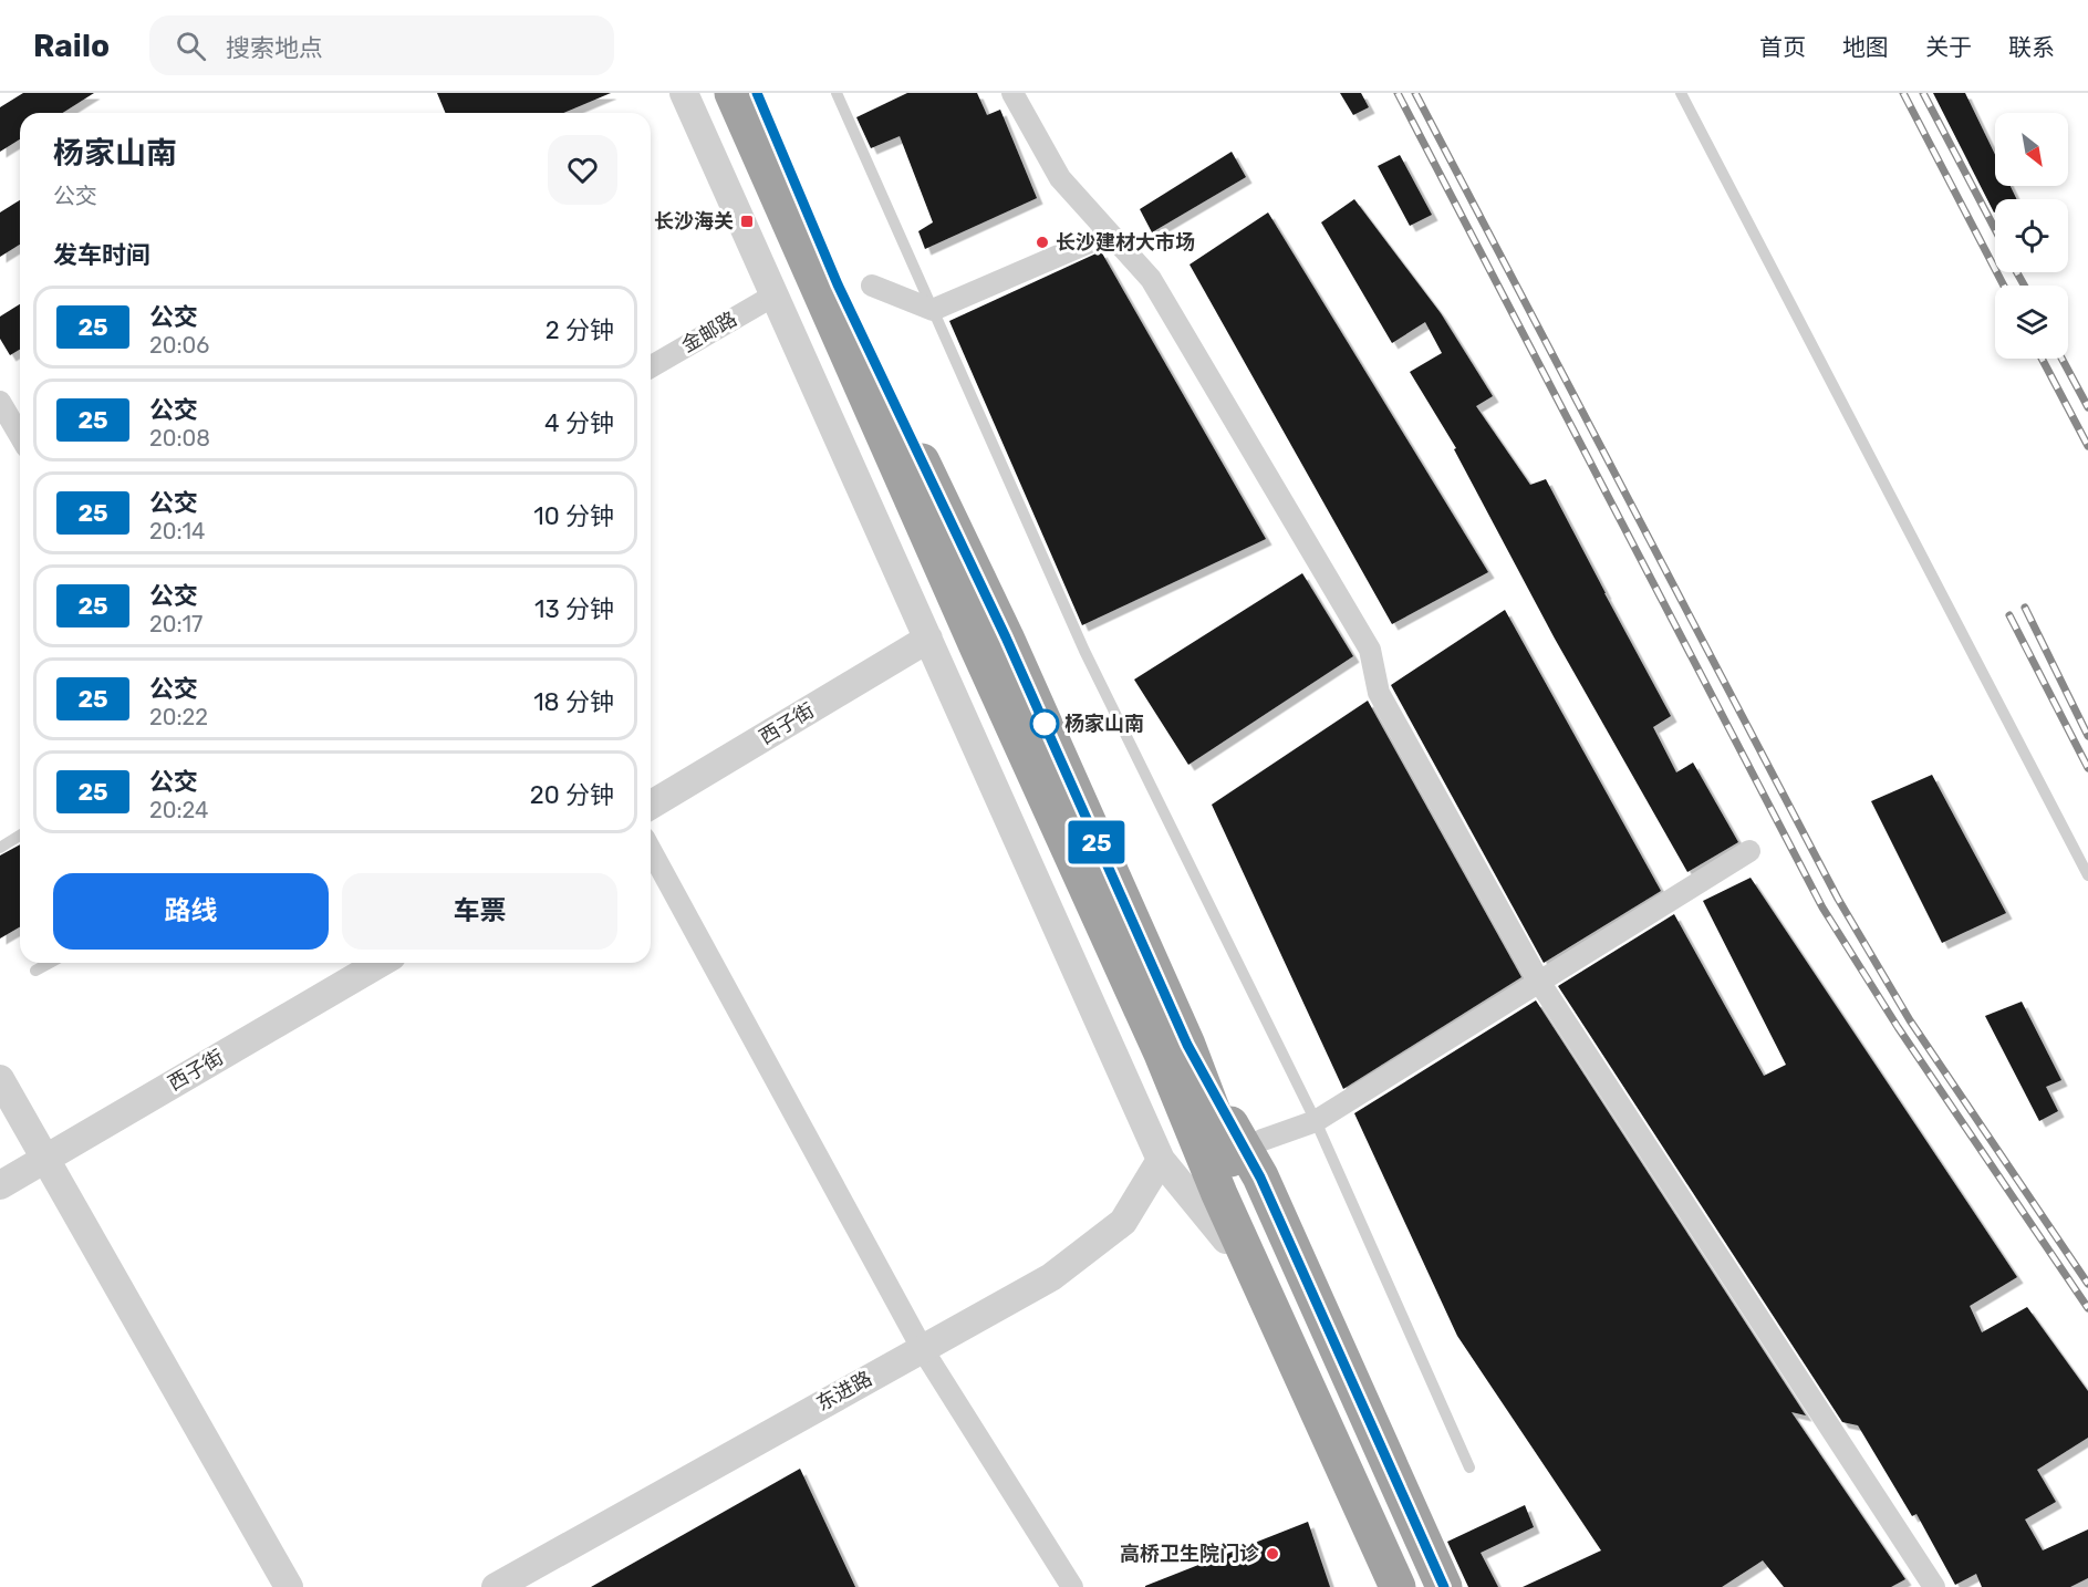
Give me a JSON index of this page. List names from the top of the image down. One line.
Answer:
{"streets":{"street":["金邮路","西子街","东进路"]},"places":{"transit":["长沙海关"],"other":["长沙建材大市场","杨家山南","高桥卫生院门诊"]},"lines":["bus line 25"],"north":"bottom right","page":{"header":"Railo","search":"搜索地点","nav":["首页","地图","关于","联系"],"on_map":"25","heading":[["杨家山南","公交"],"发车时间"],"list":[{"mark":"25","name":"公交","note":"20:06","value":"2 分钟"},{"mark":"25","name":"公交","note":"20:08","value":"4 分钟"},{"mark":"25","name":"公交","note":"20:14","value":"10 分钟"},{"mark":"25","name":"公交","note":"20:17","value":"13 分钟"},{"mark":"25","name":"公交","note":"20:22","value":"18 分钟"},{"mark":"25","name":"公交","note":"20:24","value":"20 分钟"}],"buttons":["路线","车票"]}}
